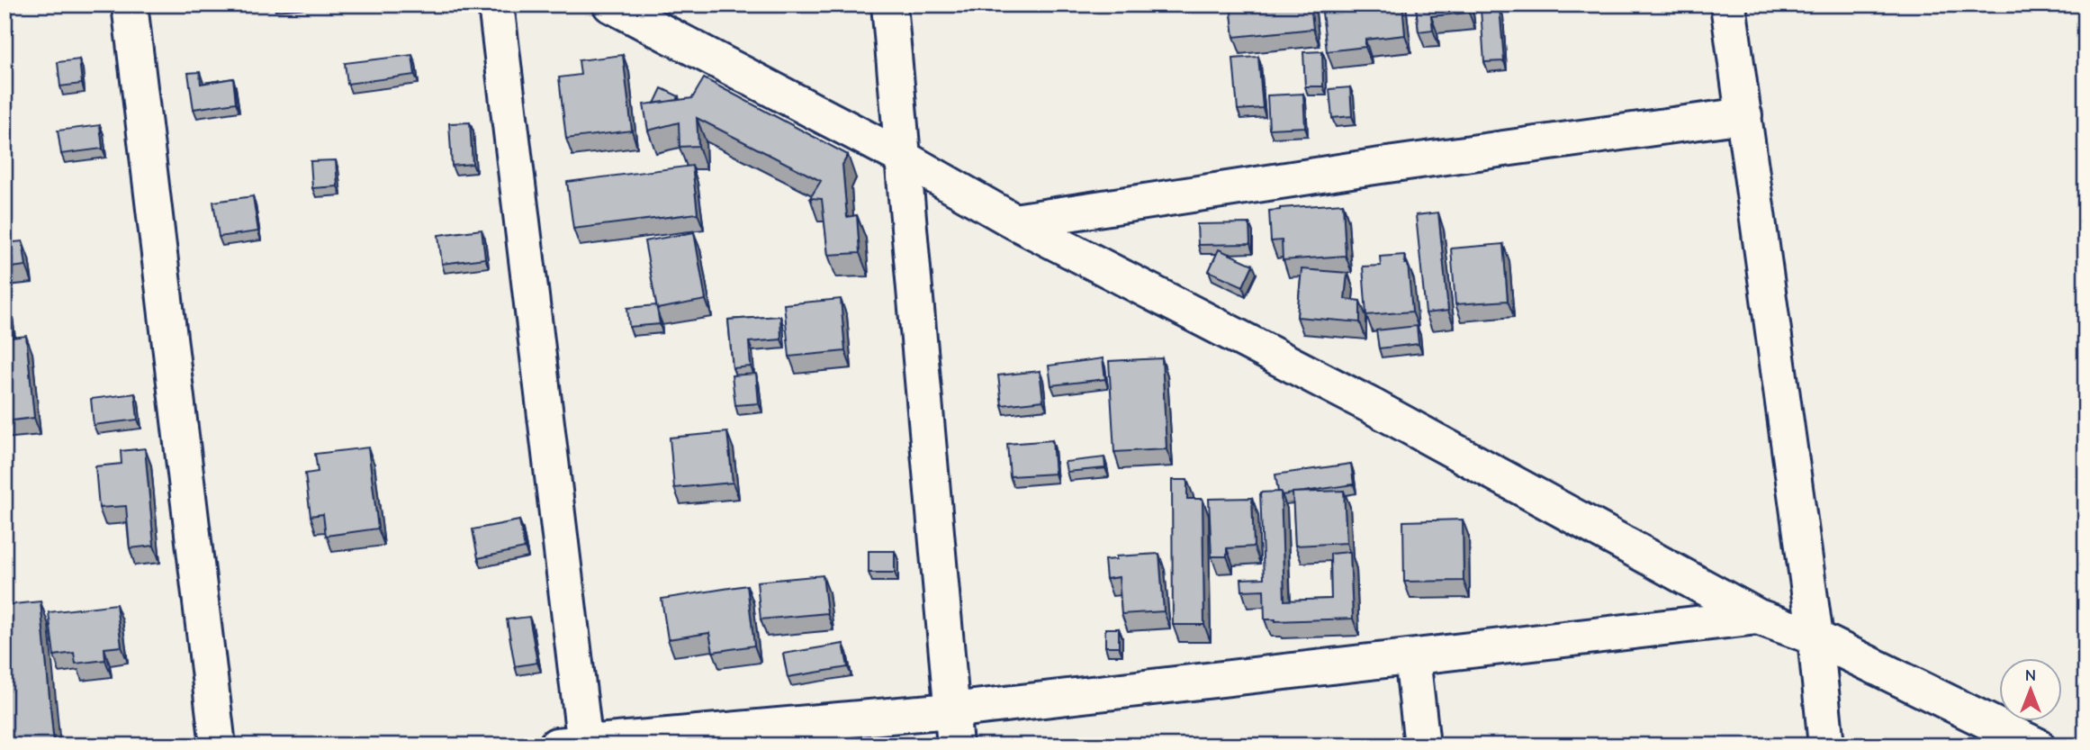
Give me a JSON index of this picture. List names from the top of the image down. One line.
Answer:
{"north":"top"}
